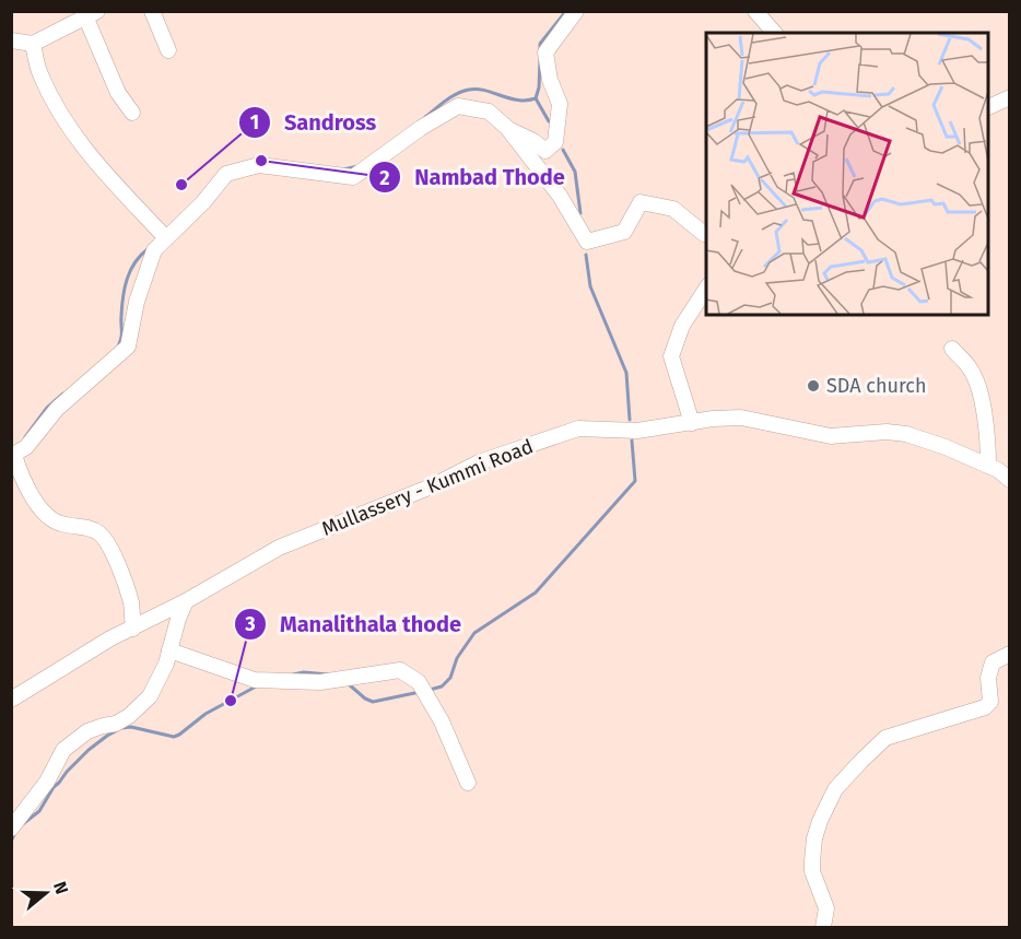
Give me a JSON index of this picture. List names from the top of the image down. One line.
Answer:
{"streets":{"street":["Mullassery - Kummi Road"]},"places":["Nambad Thode","Sandross","SDA church","Manalithala thode"],"north":"right"}
